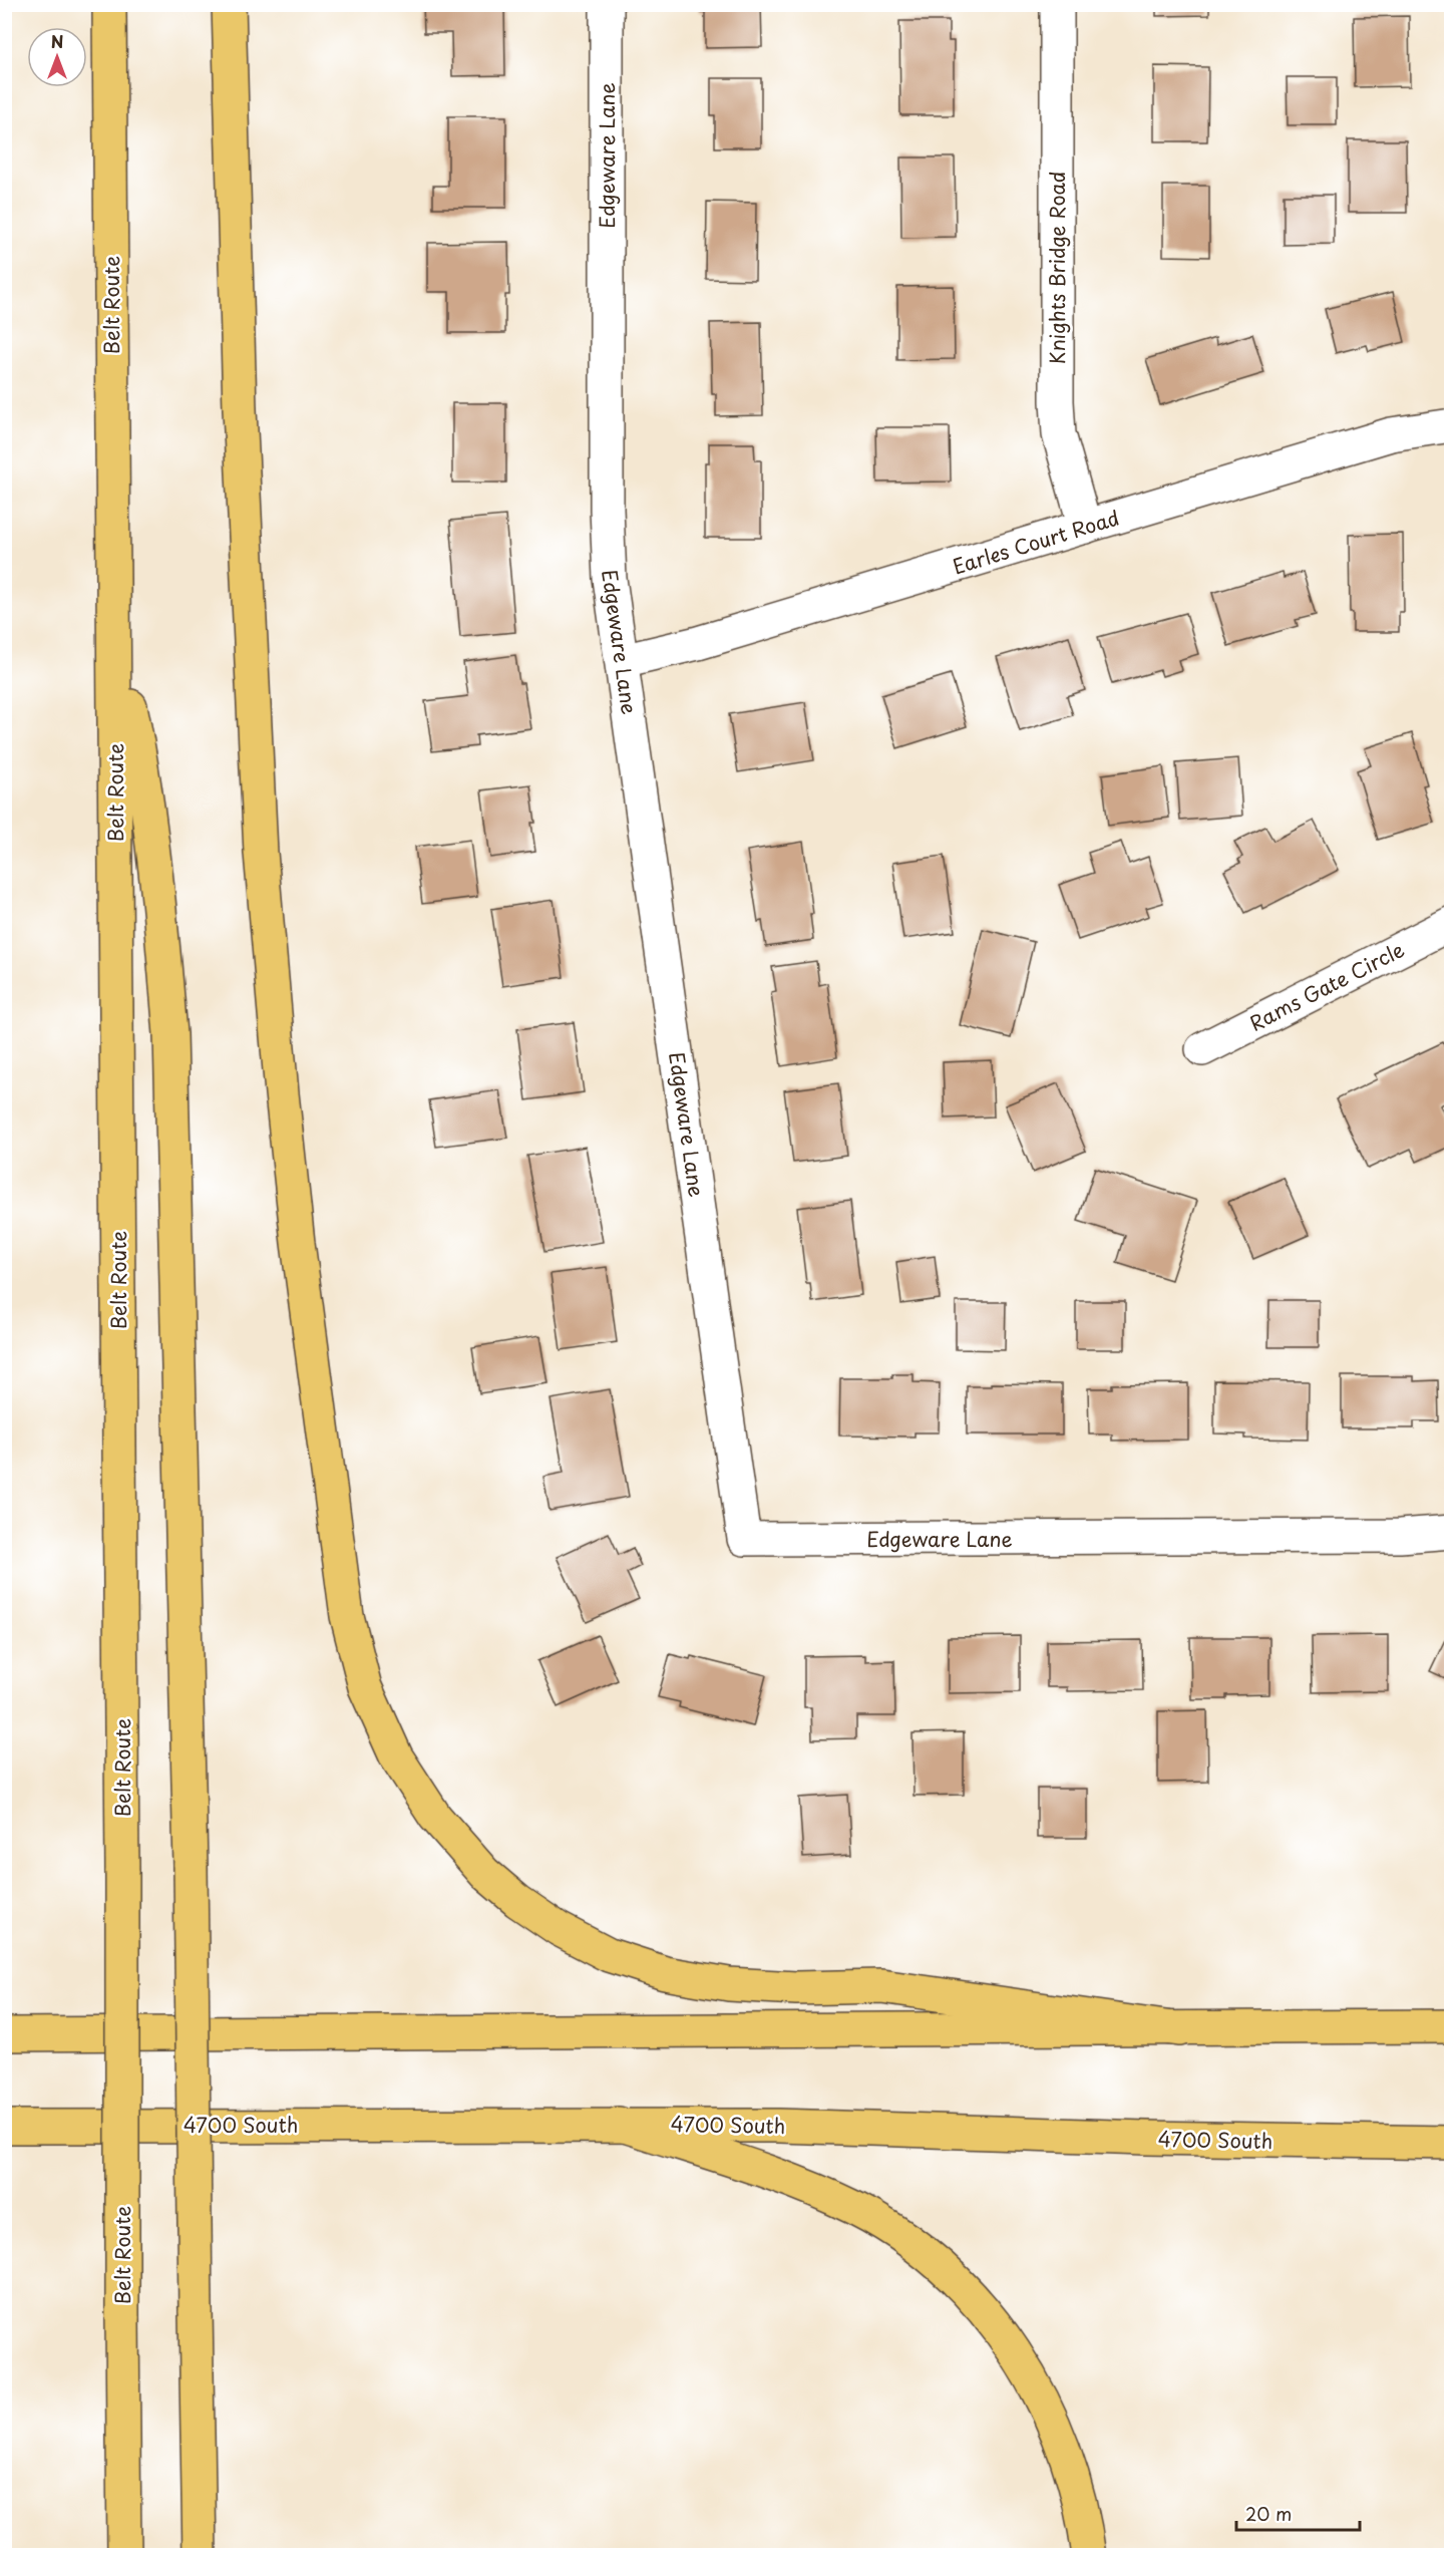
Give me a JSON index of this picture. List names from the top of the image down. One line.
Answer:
{"streets":{"main road":["Belt Route","4700 South"],"street":["Edgeware Lane","Knights Bridge Road","Earles Court Road","Rams Gate Circle"]},"crossings":[["Edgeware Lane","Earles Court Road"],["Knights Bridge Road","Earles Court Road"]],"scale_bar":"20 m","north":"top"}
